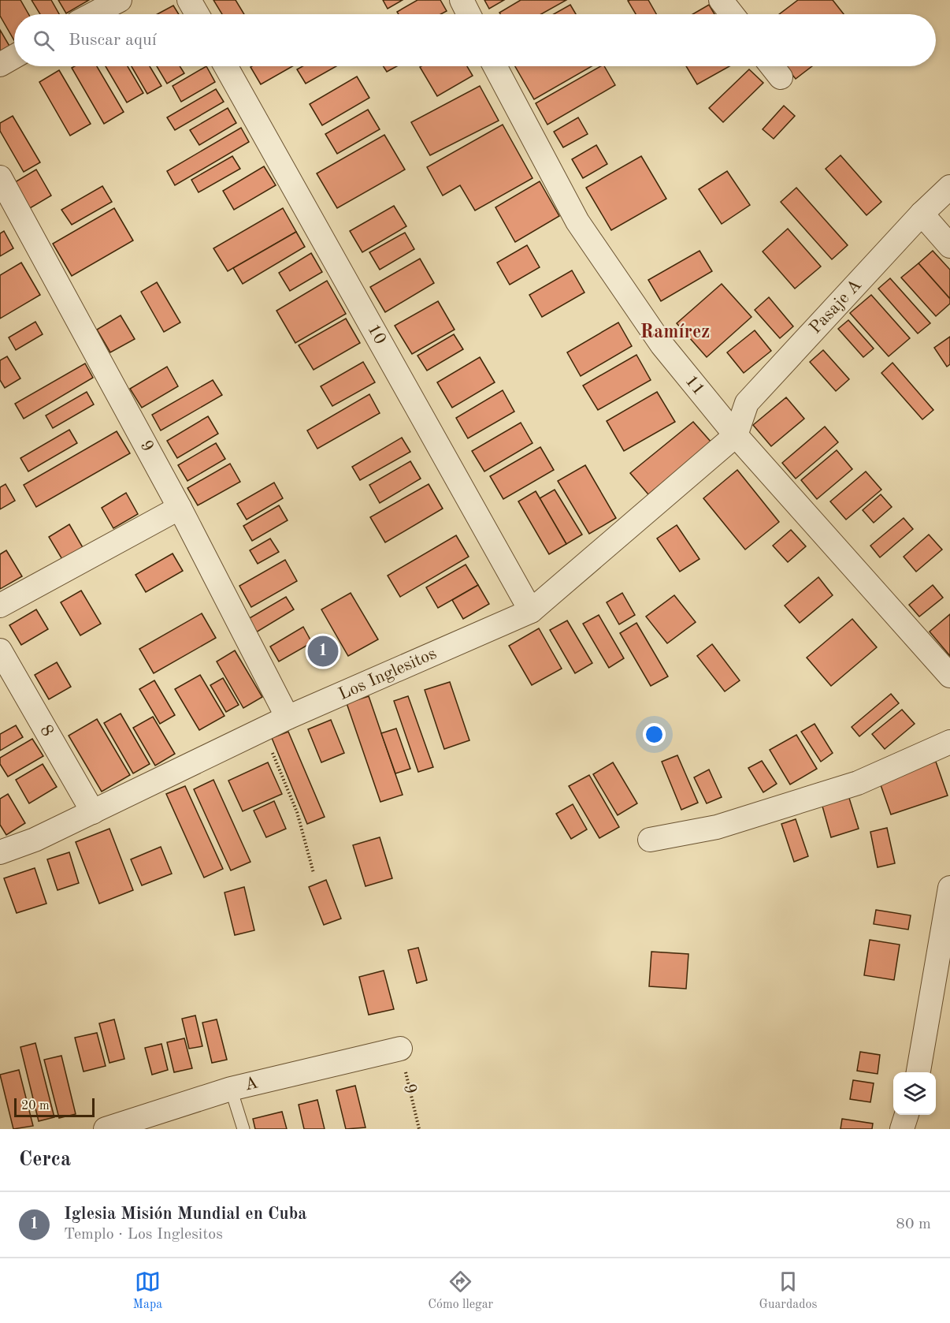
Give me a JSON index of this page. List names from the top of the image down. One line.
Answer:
{"streets":{"street":["Pasaje A","10","11","9","Los Inglesitos","8","A"]},"crossings":[["Pasaje A","11"],["Pasaje A","Los Inglesitos"],["10","Los Inglesitos"],["11","Los Inglesitos"],["9","Los Inglesitos"],["9","A"],["Los Inglesitos","8"]],"districts":["Ramírez"],"scale_bar":"20 m","page":{"search":"Buscar aquí","pins":"1","scale":"20 m","heading":"Cerca","list":[{"mark":"1","name":"Iglesia Misión Mundial en Cuba","note":"Templo · Los Inglesitos","value":"80 m"}],"nav":["Mapa","Cómo llegar","Guardados"]}}
